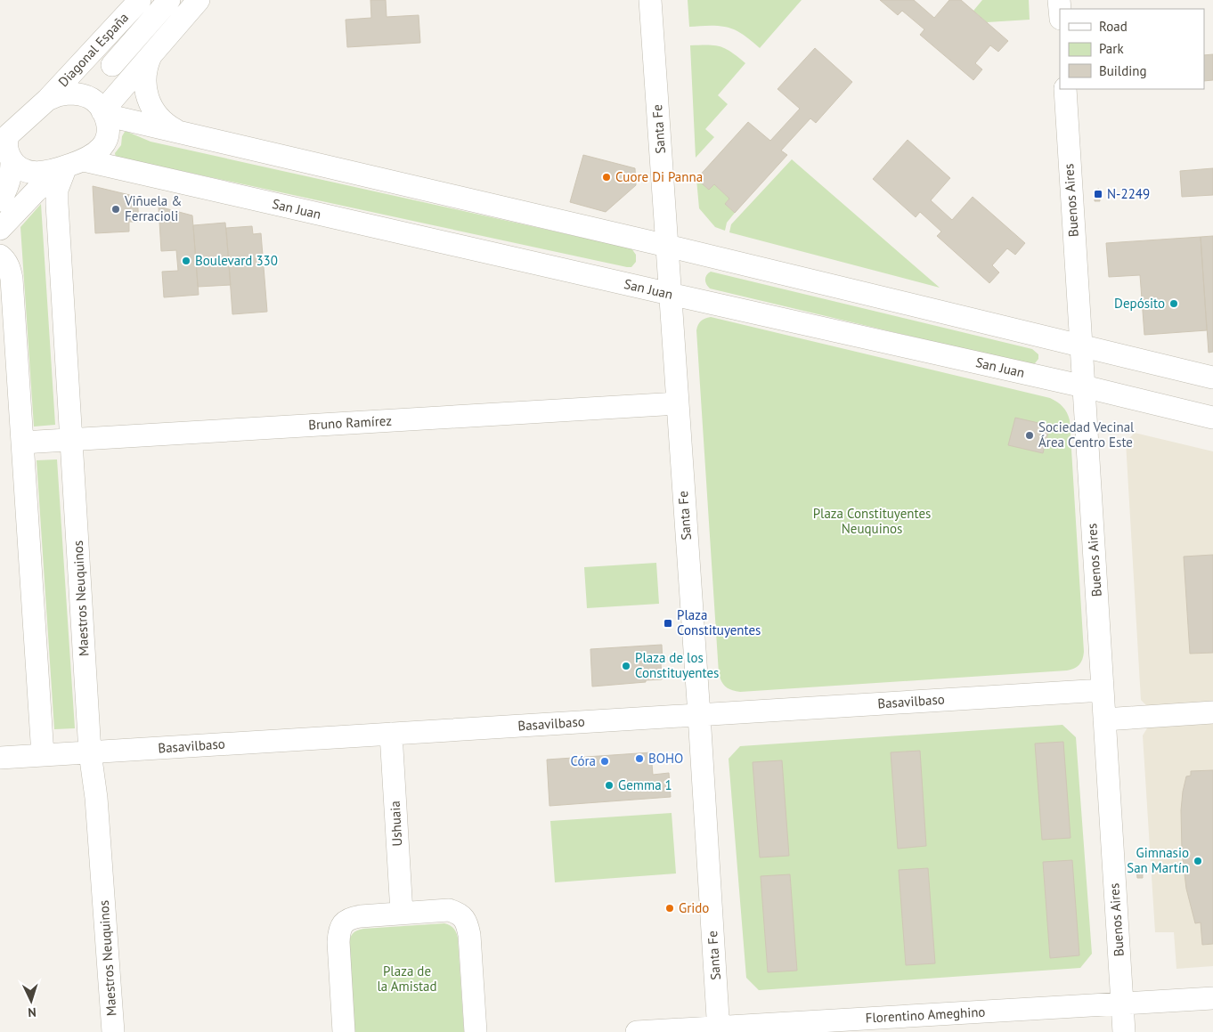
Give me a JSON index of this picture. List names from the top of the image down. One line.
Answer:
{"streets":{"street":["Diagonal España","Santa Fe","Buenos Aires","San Juan","Bruno Ramírez","Maestros Neuquinos","Basavilbaso","Ushuaia","Florentino Ameghino"]},"crossings":[["Diagonal España","San Juan"],["Diagonal España","Maestros Neuquinos"],["Santa Fe","San Juan"],["Santa Fe","Bruno Ramírez"],["Santa Fe","Basavilbaso"],["Santa Fe","Florentino Ameghino"],["Buenos Aires","San Juan"],["Buenos Aires","Basavilbaso"],["Buenos Aires","Florentino Ameghino"],["San Juan","Maestros Neuquinos"],["Bruno Ramírez","Maestros Neuquinos"],["Maestros Neuquinos","Basavilbaso"],["Basavilbaso","Ushuaia"]],"parks":["Plaza Constituyentes Neuquinos","Plaza de la Amistad"],"places":{"other":["Cuore Di Panna","Viñuela & Ferracioli","Boulevard 330","Depósito","Sociedad Vecinal Área Centro Este","Plaza de los Constituyentes","BOHO","Córa","Gemma 1","Gimnasio San Martín","Grido"],"transit":["N-2249","Plaza Constituyentes"]},"legend":["Road","Park","Building"],"north":"bottom"}
